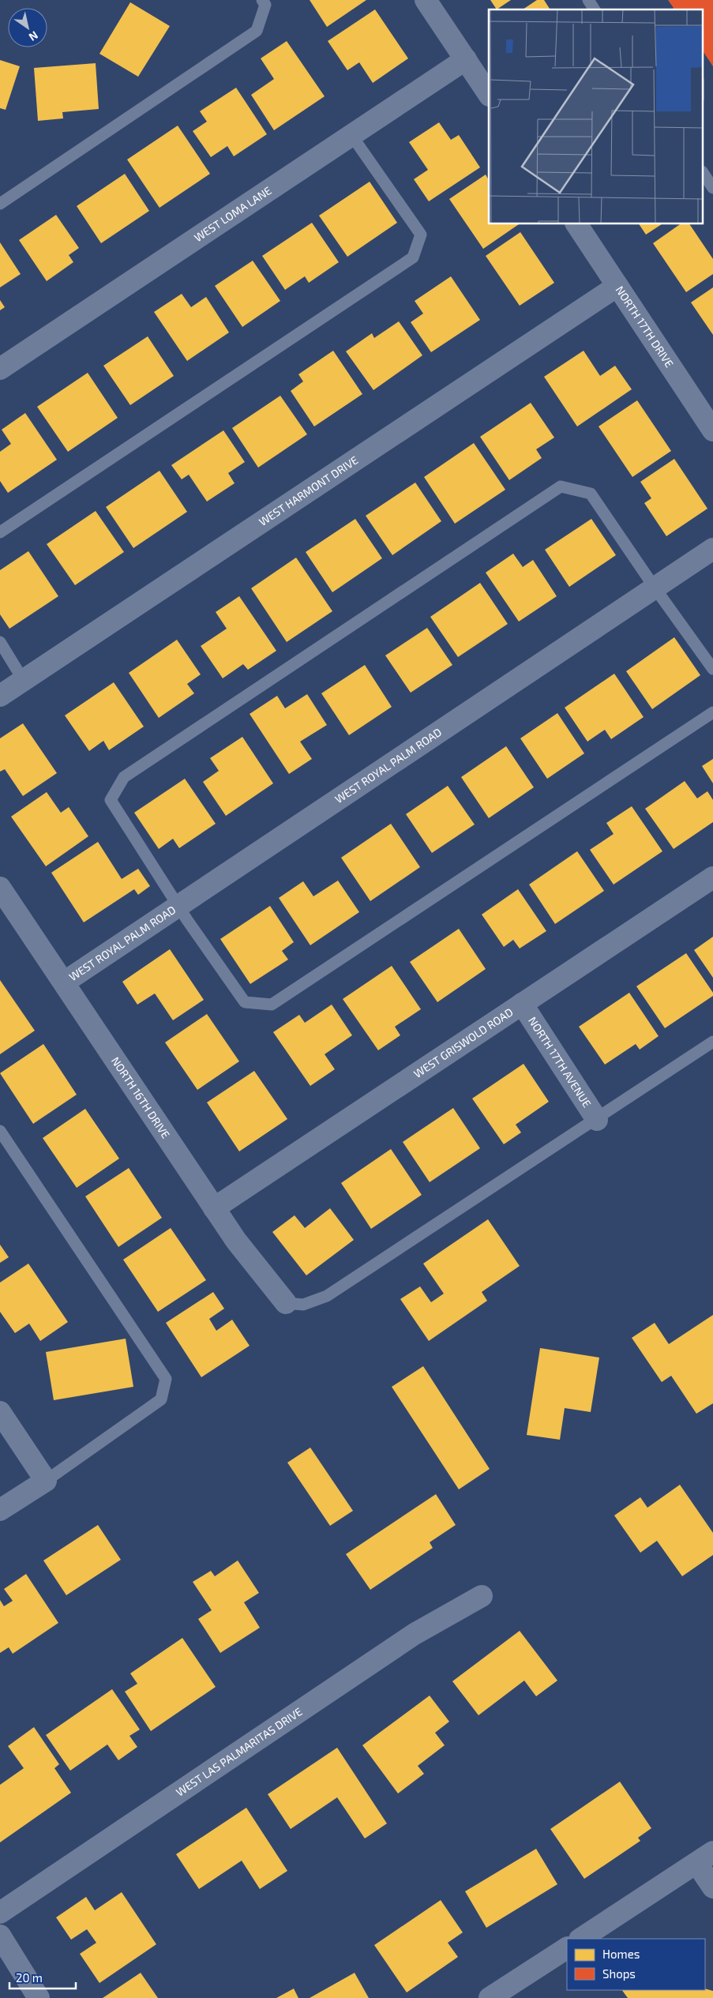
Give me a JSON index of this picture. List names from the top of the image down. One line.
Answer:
{"streets":{"street":["WEST LOMA LANE","NORTH 17TH DRIVE","WEST HARMONT DRIVE","WEST ROYAL PALM ROAD","WEST GRISWOLD ROAD","NORTH 17TH AVENUE","NORTH 16TH DRIVE","WEST LAS PALMARITAS DRIVE"]},"crossings":[["NORTH 17TH DRIVE","WEST HARMONT DRIVE"],["WEST ROYAL PALM ROAD","NORTH 16TH DRIVE"],["WEST GRISWOLD ROAD","NORTH 17TH AVENUE"],["WEST GRISWOLD ROAD","NORTH 16TH DRIVE"]],"legend":["Homes","Shops"],"scale_bar":"20 m","north":"bottom right"}
